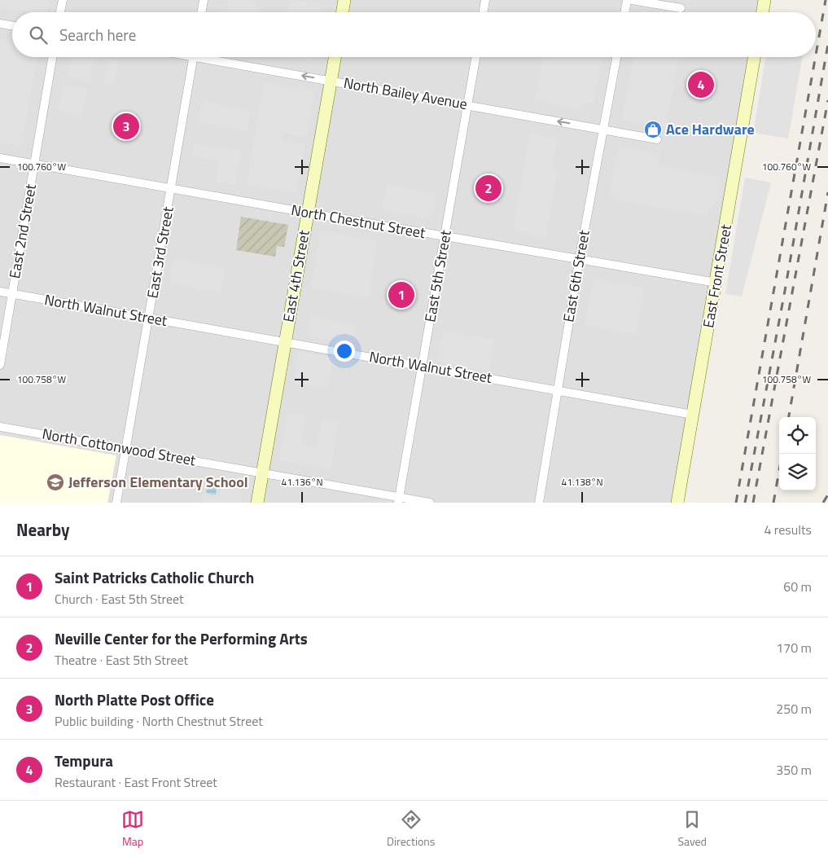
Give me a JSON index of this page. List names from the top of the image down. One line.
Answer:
{"streets":{"main road":["East 4th Street","East Front Street"],"street":["North Bailey Avenue","North Chestnut Street","East 2nd Street","East 3rd Street","East 5th Street","East 6th Street","North Walnut Street","North Cottonwood Street"]},"crossings":[["North Bailey Avenue","East 4th Street"],["North Bailey Avenue","East 5th Street"],["North Bailey Avenue","East 6th Street"],["North Chestnut Street","East 2nd Street"],["North Chestnut Street","East 3rd Street"],["North Chestnut Street","East 4th Street"],["North Chestnut Street","East 5th Street"],["North Chestnut Street","East 6th Street"],["North Chestnut Street","East Front Street"],["East 2nd Street","North Walnut Street"],["East 3rd Street","North Walnut Street"],["East 3rd Street","North Cottonwood Street"],["East 4th Street","North Walnut Street"],["East 4th Street","North Cottonwood Street"],["East 5th Street","North Walnut Street"],["East 5th Street","North Cottonwood Street"],["East 6th Street","North Walnut Street"],["East Front Street","North Walnut Street"]],"one_way":["North Bailey Avenue"],"places":{"shop":["Ace Hardware"],"school or university":["Jefferson Elementary School"]},"page":{"search":"Search here","pins":["4","3","2","1"],"heading":["Nearby","4 results"],"list":[{"mark":"1","name":"Saint Patricks Catholic Church","note":"Church · East 5th Street","value":"60 m"},{"mark":"2","name":"Neville Center for the Performing Arts","note":"Theatre · East 5th Street","value":"170 m"},{"mark":"3","name":"North Platte Post Office","note":"Public building · North Chestnut Street","value":"250 m"},{"mark":"4","name":"Tempura","note":"Restaurant · East Front Street","value":"350 m"}],"nav":["Map","Directions","Saved"]},"coordinates":["100.760°W","100.758°W","41.136°N","41.138°N"]}
